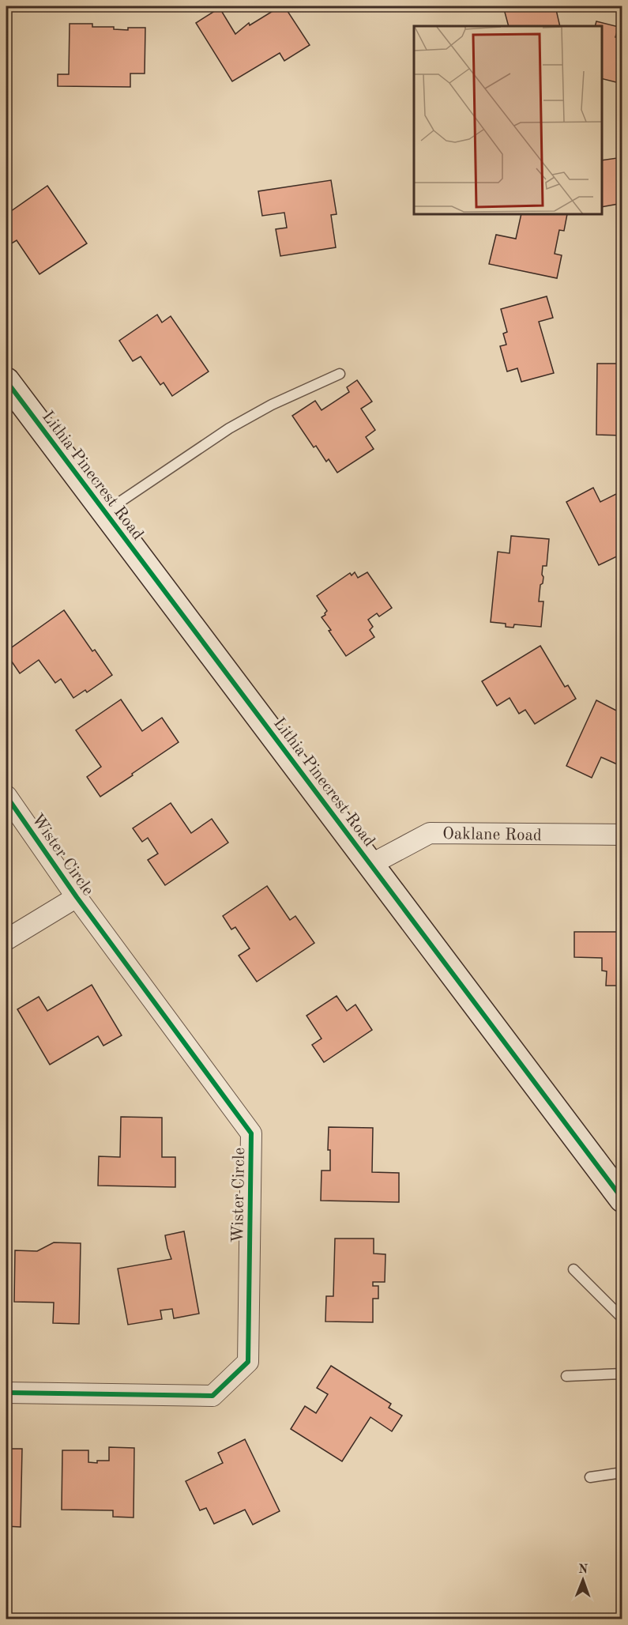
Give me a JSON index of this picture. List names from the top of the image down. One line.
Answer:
{"streets":{"main road":["Lithia Pinecrest Road"],"street":["Oaklane Road","Wister Circle"]},"crossings":[["Lithia Pinecrest Road","Oaklane Road"]],"north":"top"}
